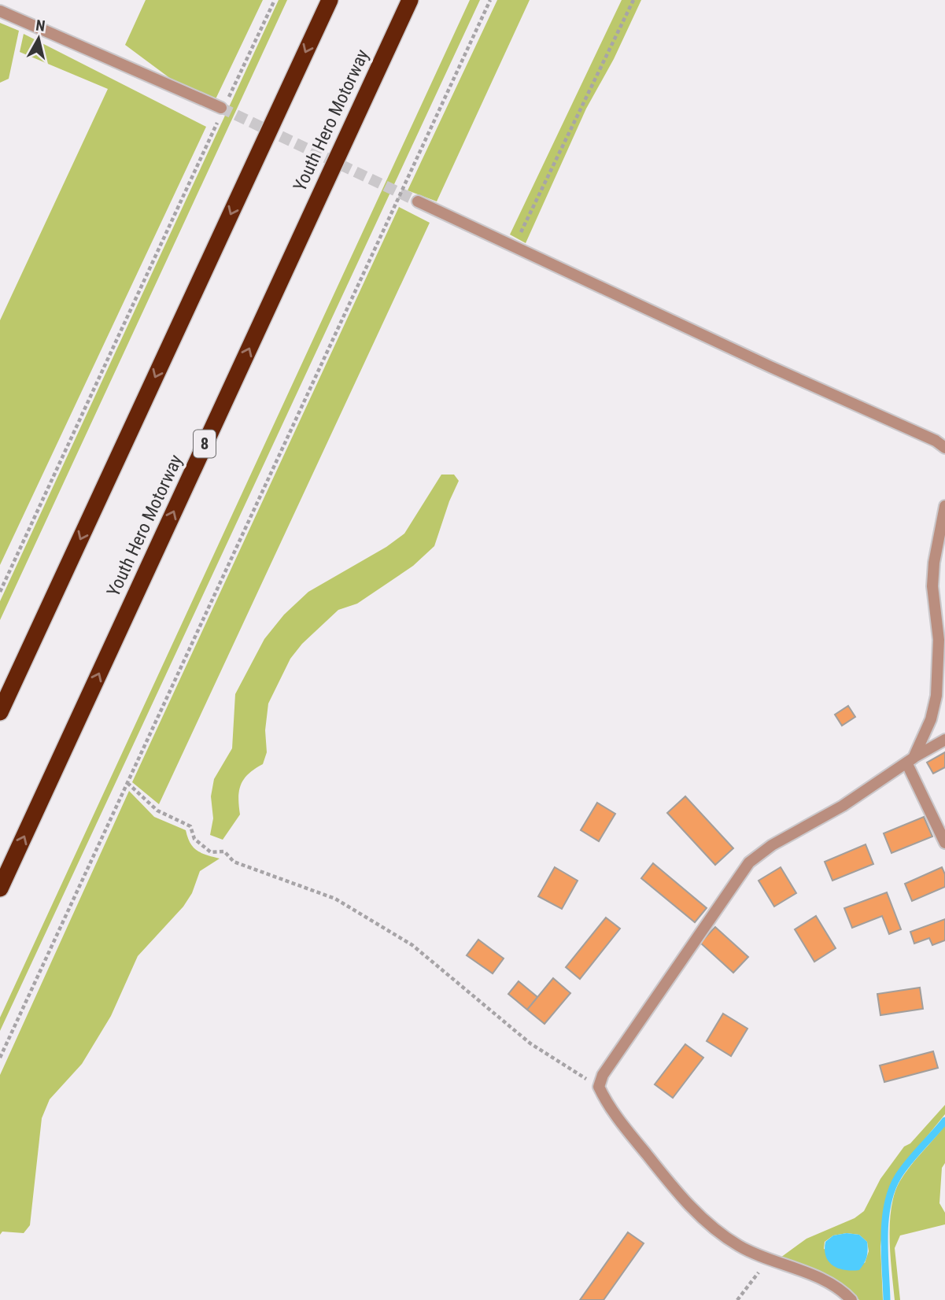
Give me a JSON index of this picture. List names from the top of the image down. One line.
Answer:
{"streets":{"highway":["Youth Hero Motorway","8"]},"north":"top"}
